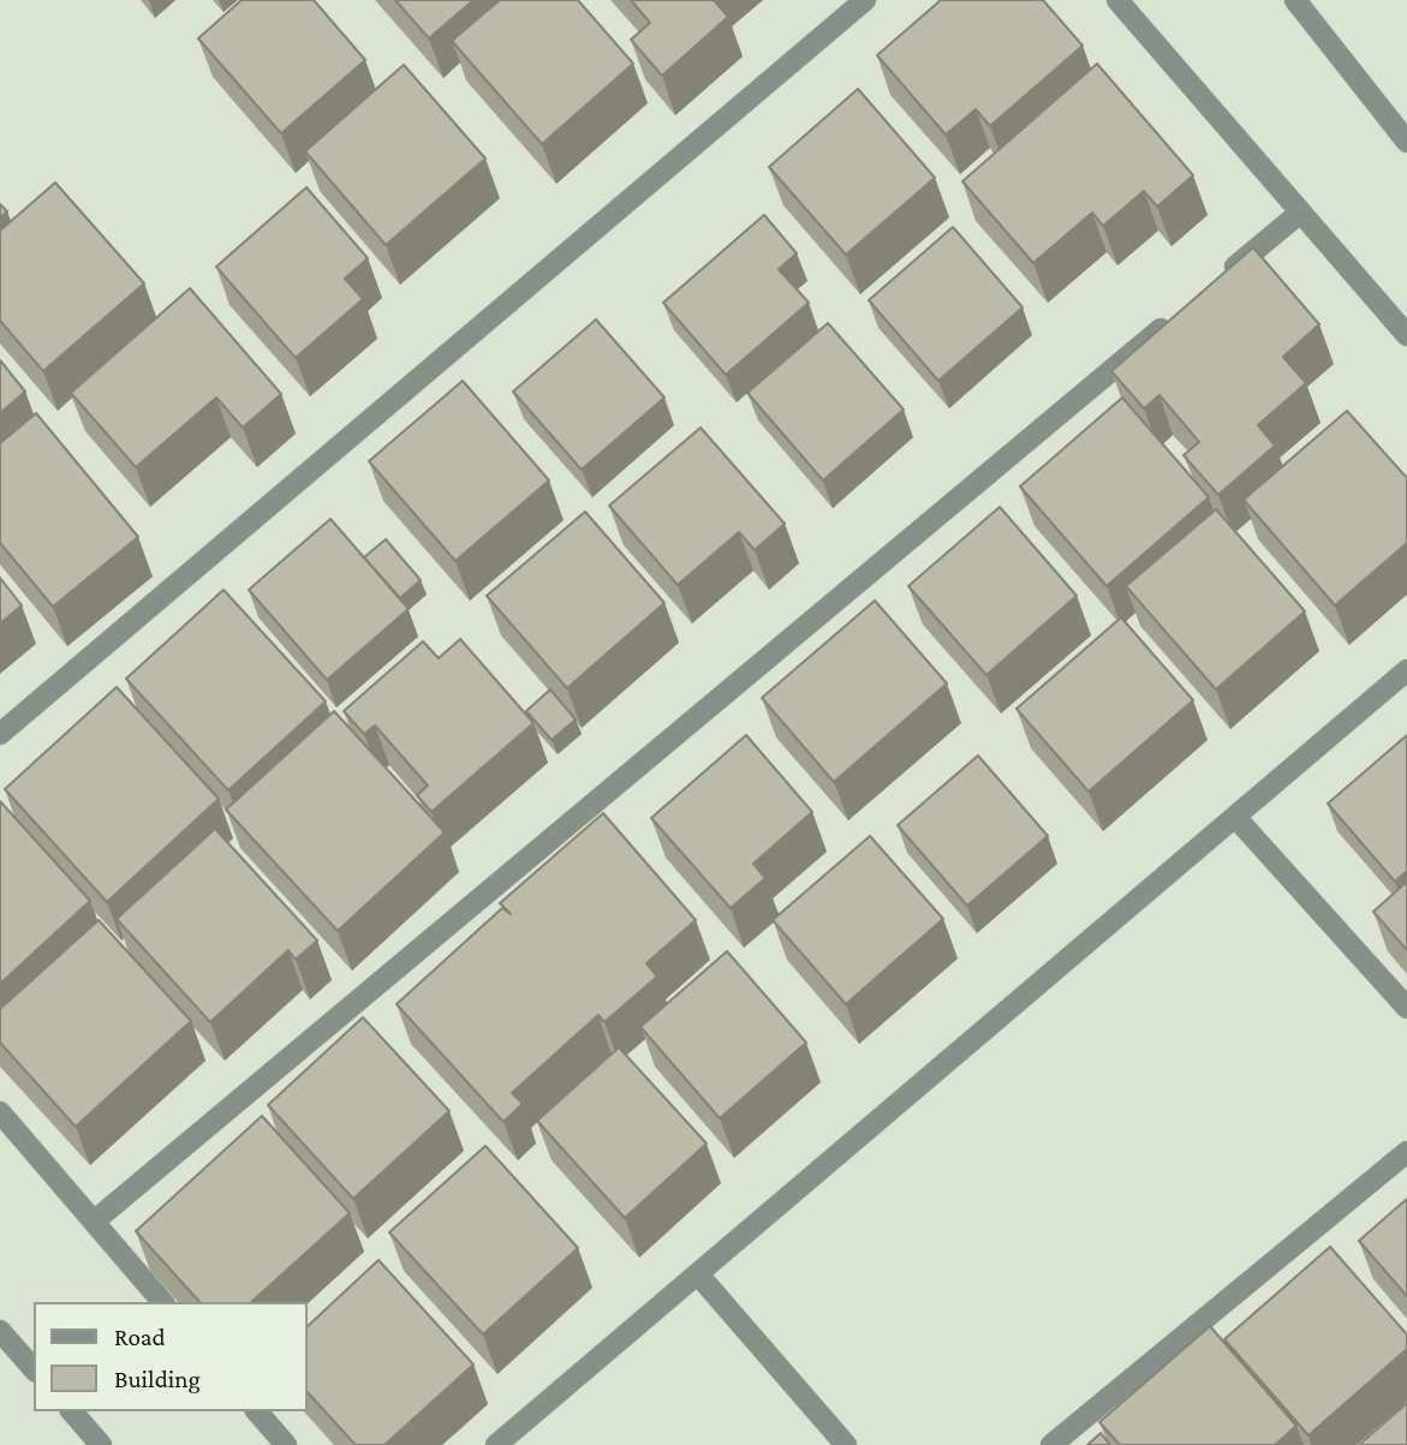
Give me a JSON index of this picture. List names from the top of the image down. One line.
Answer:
{"legend":["Road","Building"]}
